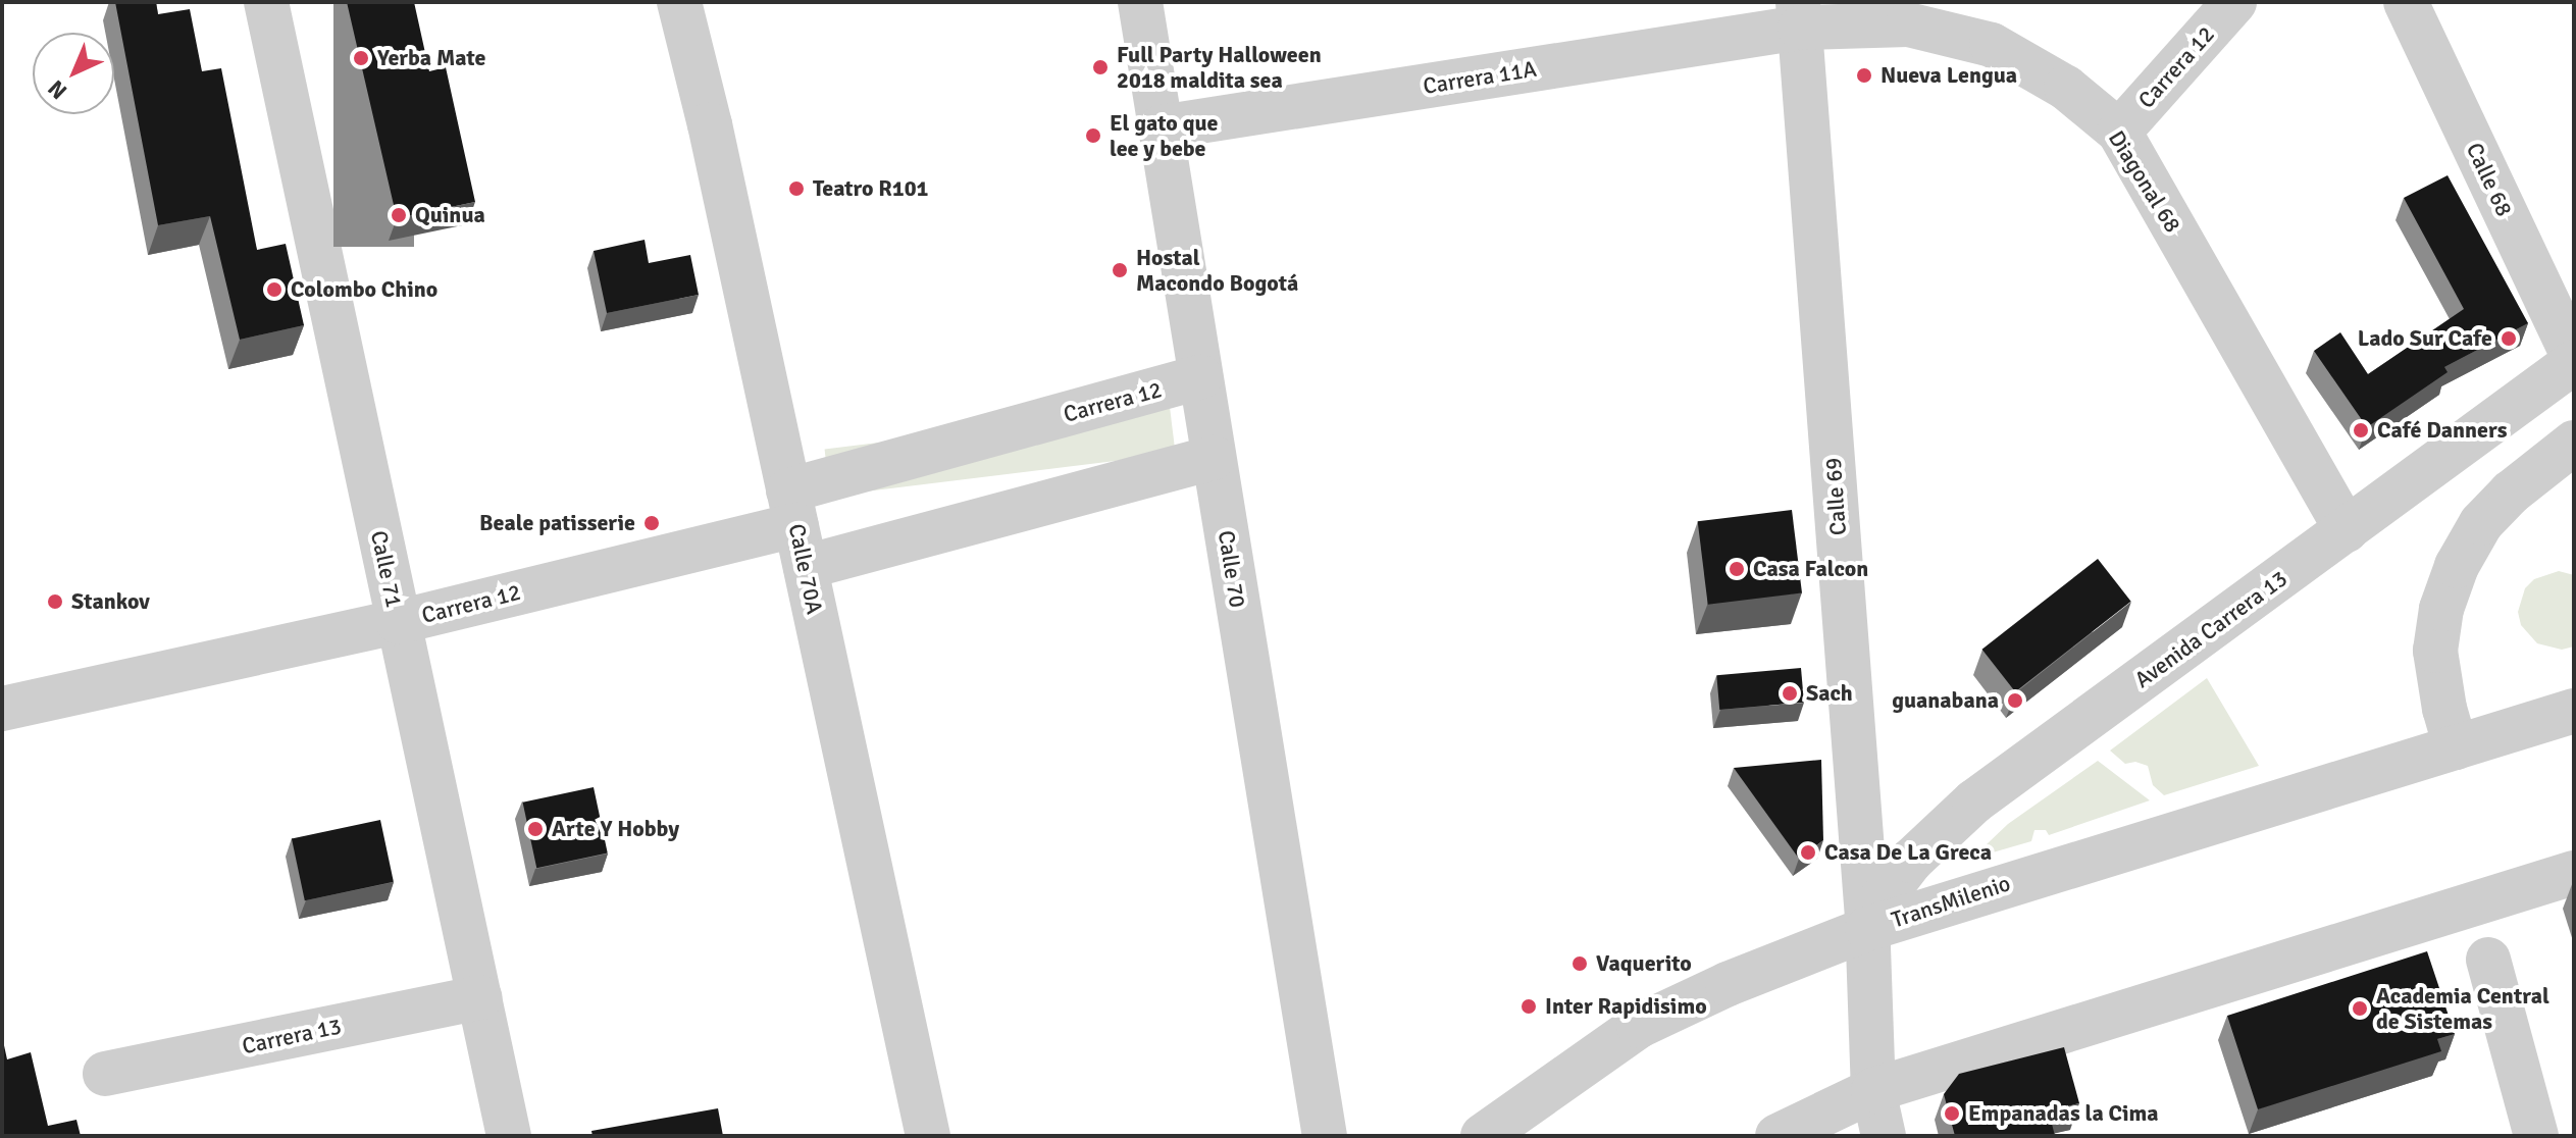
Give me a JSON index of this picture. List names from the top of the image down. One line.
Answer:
{"streets":{"street":["Carrera 12","Carrera 11A","Calle 68","Diagonal 68","Calle 69","Calle 71","Calle 70A","Calle 70","Avenida Carrera 13","TransMilenio","Carrera 13"]},"crossings":[["Carrera 12","Diagonal 68"],["Carrera 12","Calle 71"],["Carrera 12","Calle 70A"],["Carrera 12","Calle 70"],["Carrera 11A","Diagonal 68"],["Carrera 11A","Calle 69"],["Carrera 11A","Calle 70"],["Calle 68","Avenida Carrera 13"],["Diagonal 68","Calle 69"],["Diagonal 68","Avenida Carrera 13"],["Calle 69","Avenida Carrera 13"],["Calle 69","TransMilenio"],["Calle 71","Carrera 13"],["Avenida Carrera 13","TransMilenio"]],"places":["Yerba Mate","Full Party Halloween 2018 maldita sea","Nueva Lengua","El gato que lee y bebe","Teatro R101","Quinua","Hostal Macondo Bogotá","Colombo Chino","Lado Sur Cafe","Café Danners","Beale patisserie","Casa Falcon","Stankov","Sach","guanabana","Arte Y Hobby","Casa De La Greca","Vaquerito","Inter Rapidisimo","Academia Central de Sistemas","Empanadas la Cima"],"north":"bottom left"}
